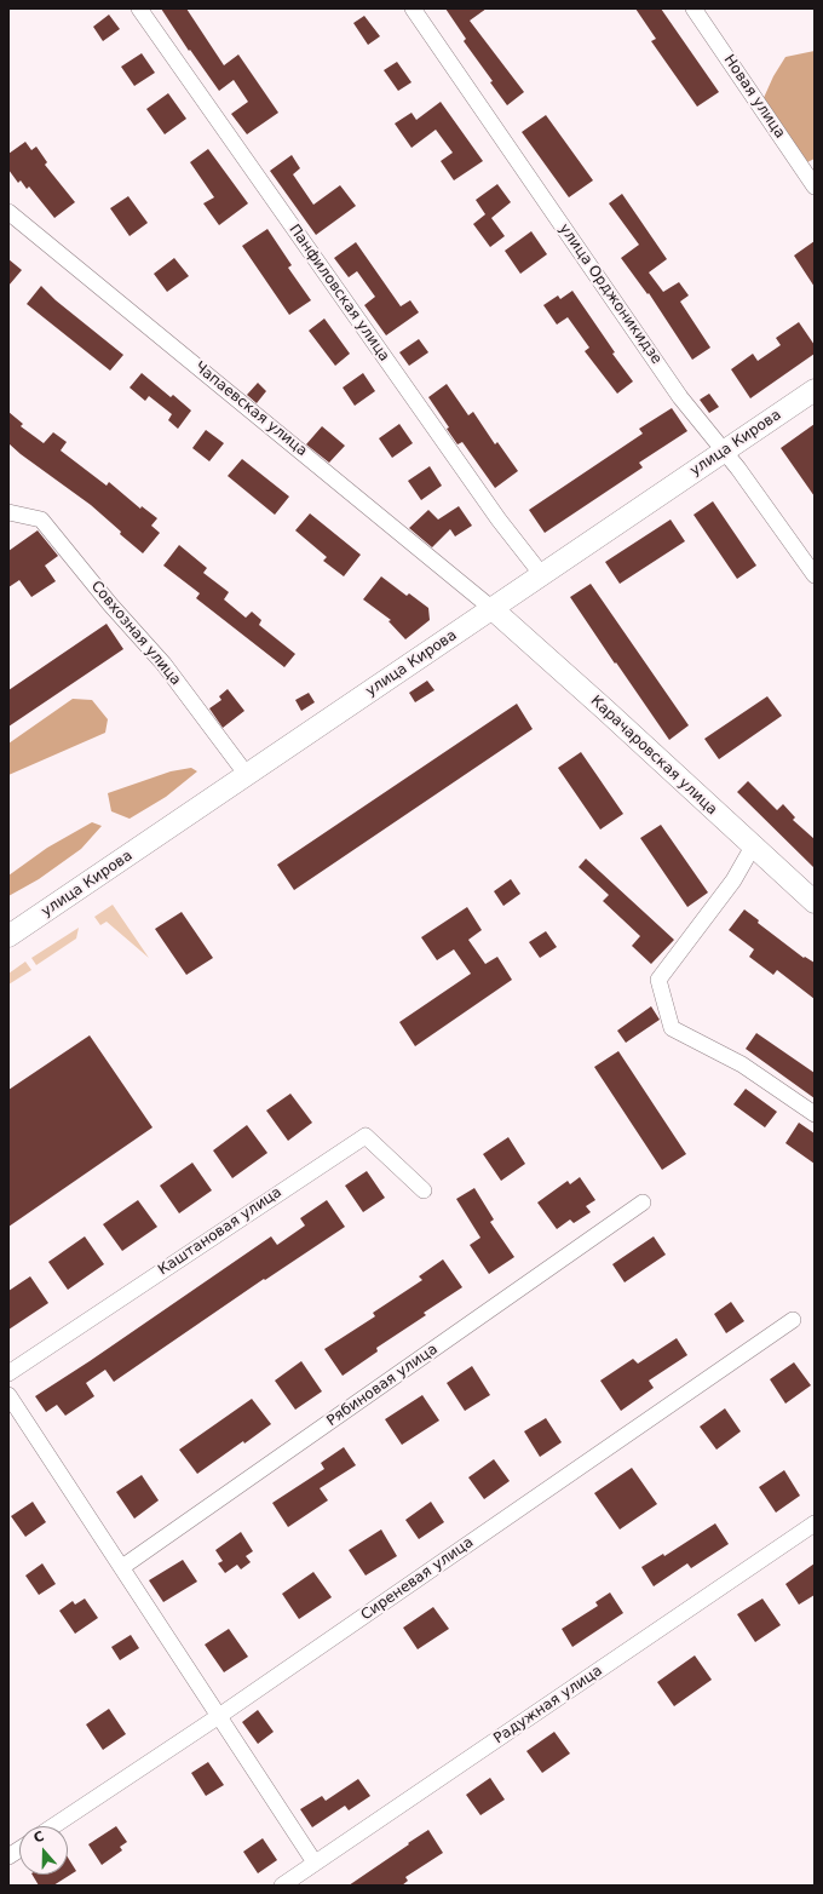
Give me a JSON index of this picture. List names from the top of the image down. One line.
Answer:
{"streets":{"street":["Новая улица","Панфиловская улица","улица Орджоникидзе","Чапаевская улица","улица Кирова","Совхозная улица","Карачаровская улица","Каштановая улица","Рябиновая улица","Сиреневая улица","Радужная улица"]},"crossings":[["Панфиловская улица","улица Кирова"],["улица Орджоникидзе","улица Кирова"],["Чапаевская улица","улица Кирова"],["Чапаевская улица","Карачаровская улица"],["улица Кирова","Совхозная улица"],["улица Кирова","Карачаровская улица"]],"north":"top"}
